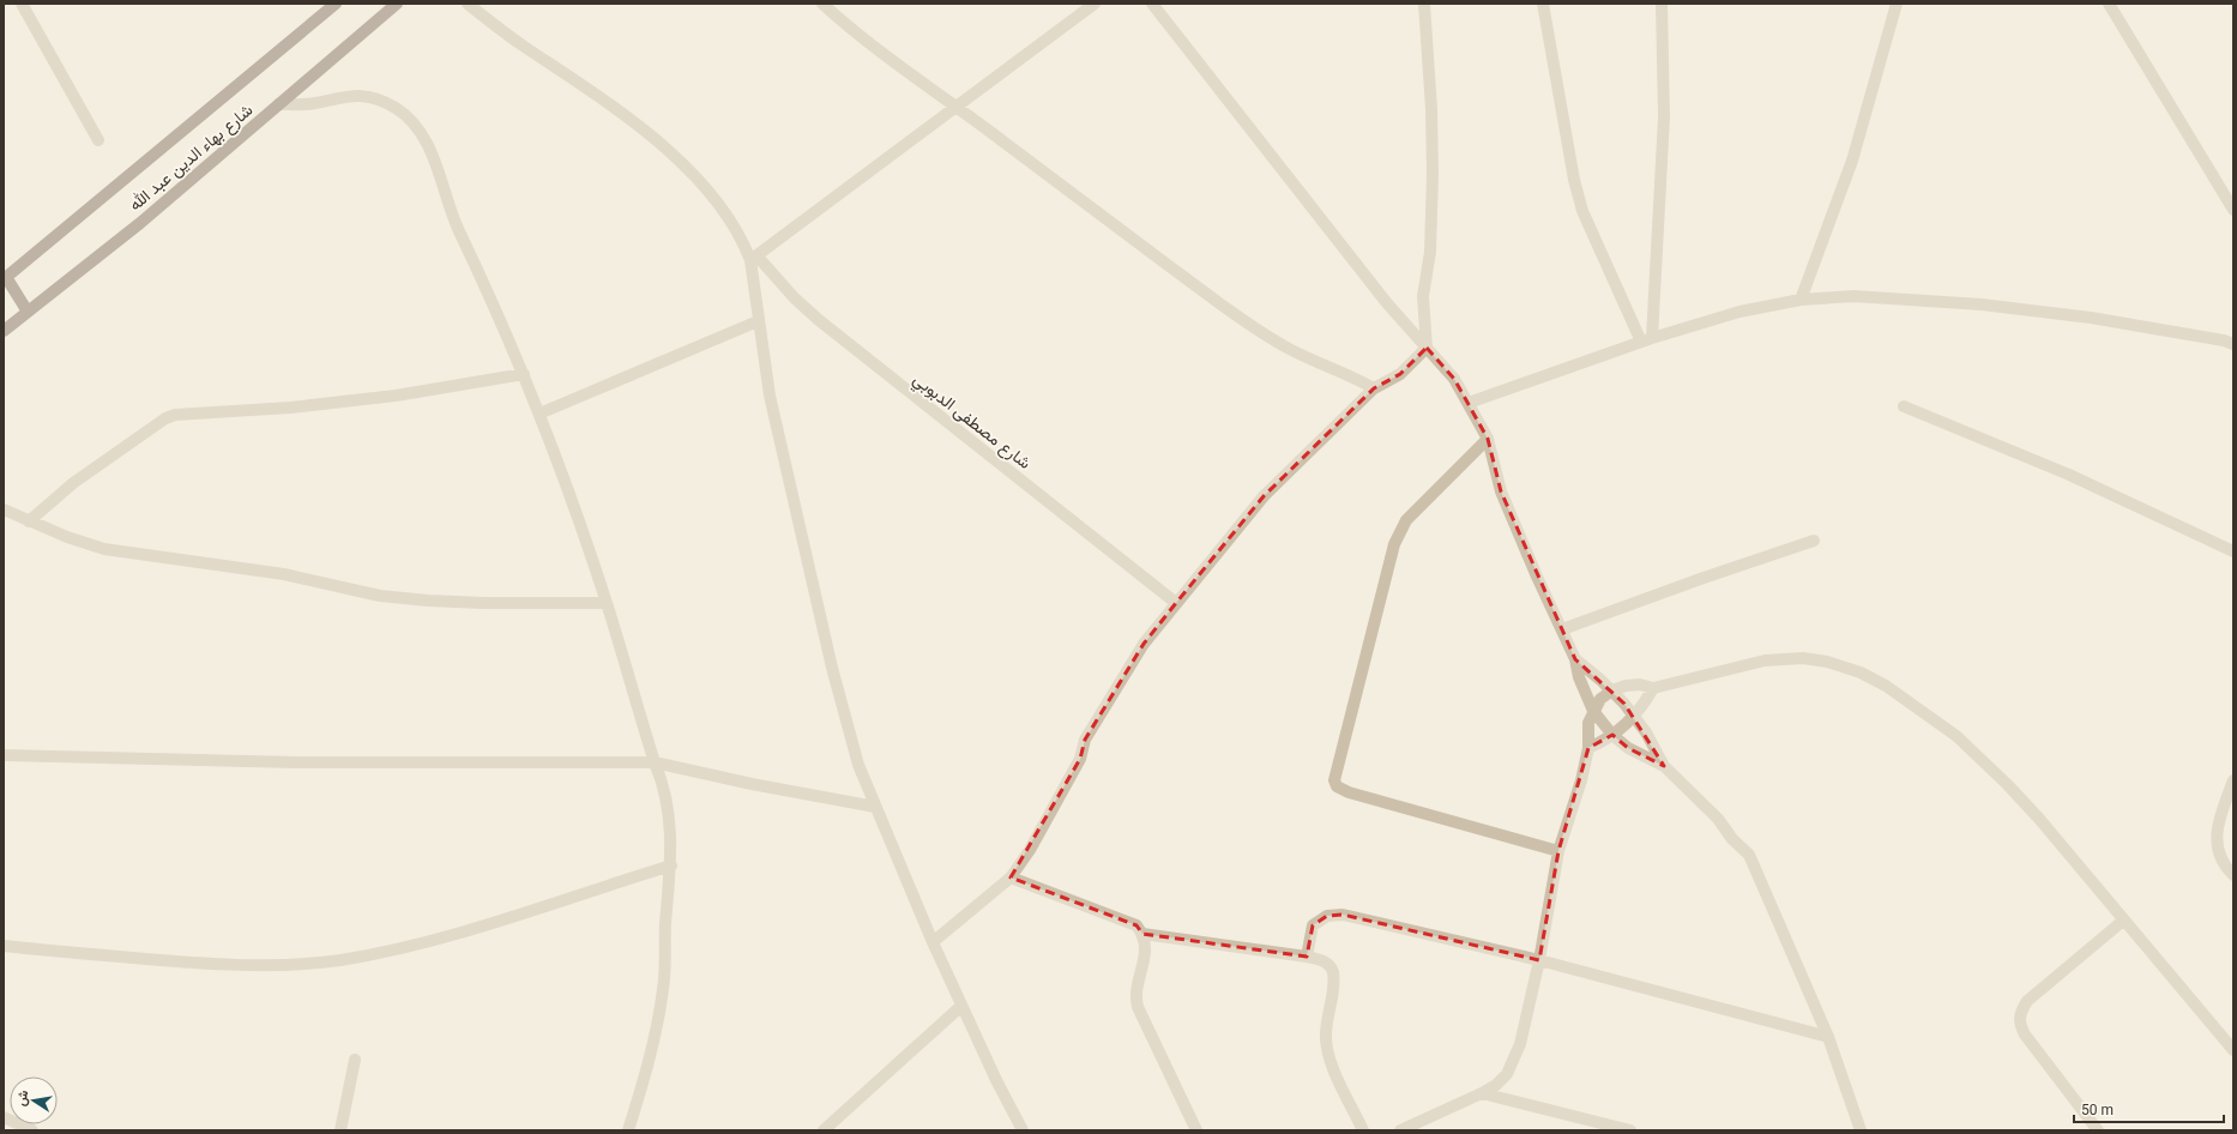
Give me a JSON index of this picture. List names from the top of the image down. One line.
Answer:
{"streets":{"main road":["شارع بهاء الدين عبد الله"],"street":["شارع مصطفى الدبوبي"]},"scale_bar":"50 m","north":"left"}
